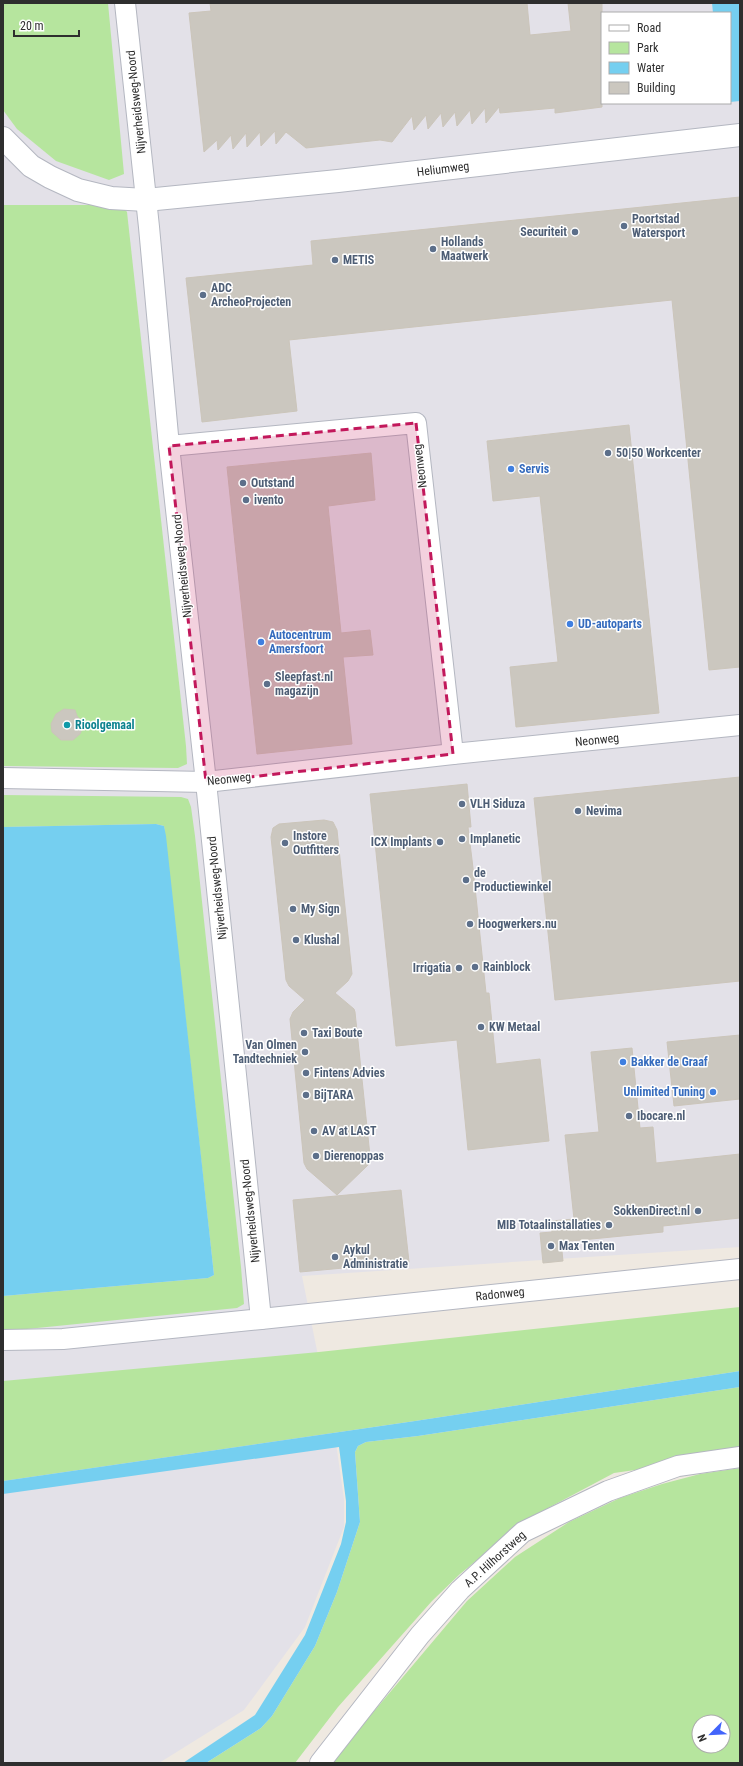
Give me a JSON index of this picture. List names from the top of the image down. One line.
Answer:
{"streets":{"street":["Nijverheidsweg-Noord","Heliumweg","Neonweg","Radonweg","A.P. Hilhorstweg"]},"crossings":[["Nijverheidsweg-Noord","Heliumweg"],["Nijverheidsweg-Noord","Neonweg"],["Nijverheidsweg-Noord","Radonweg"]],"places":["Poortstad Watersport","Securiteit","Hollands Maatwerk","METIS","ADC ArcheoProjecten","50|50 Workcenter","Servis","Outstand","ivento","UD-autoparts","Autocentrum Amersfoort","Sleepfast.nl magazijn","Rioolgemaal","VLH Siduza","Nevima","Implanetic","ICX Implants","Instore Outfitters","de Productiewinkel","My Sign","Hoogwerkers.nu","Klushal","Rainblock","Irrigatia","KW Metaal","Taxi Boute","Van Olmen Tandtechniek","Bakker de Graaf","Fintens Advies","Unlimited Tuning","BijTARA","Ibocare.nl","AV at LAST","Dierenoppas","SokkenDirect.nl","MIB Totaalinstallaties","Max Tenten","Aykul Administratie"],"legend":["Road","Park","Water","Building"],"scale_bar":"20 m","north":"bottom left"}
